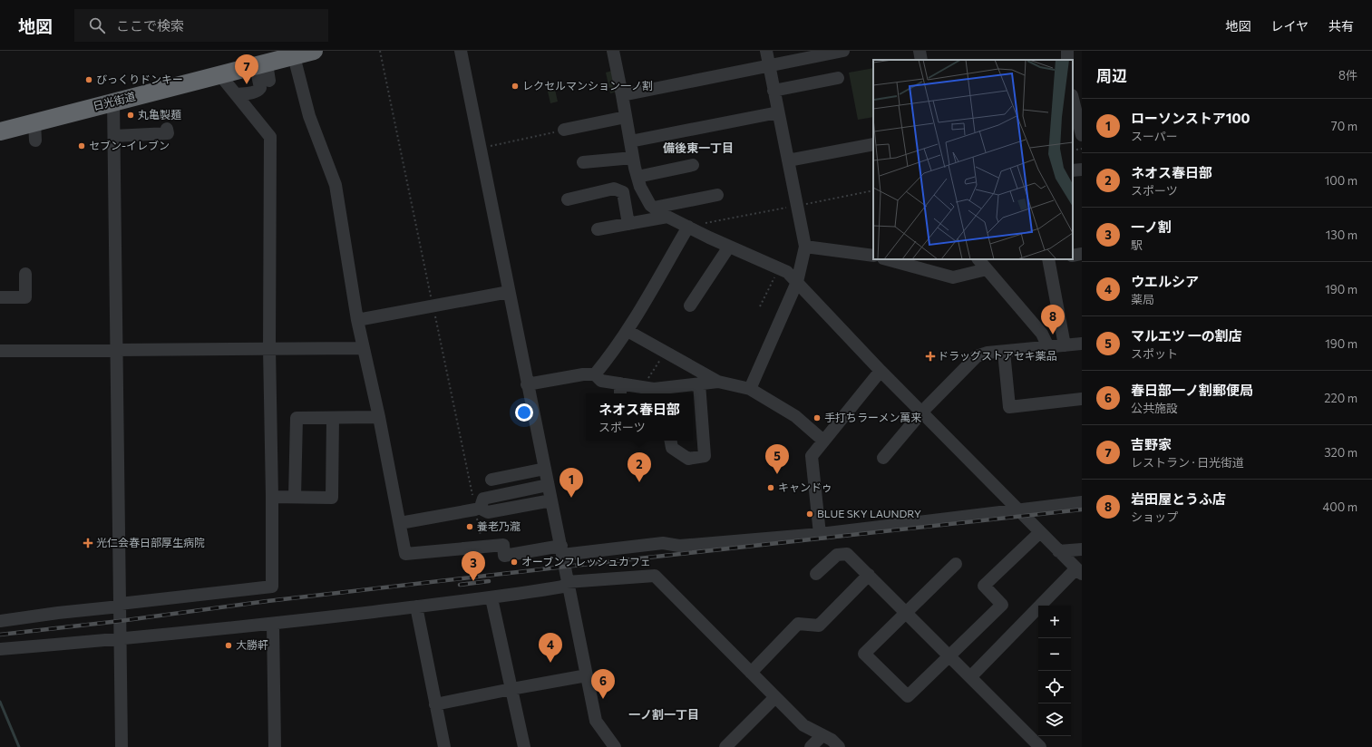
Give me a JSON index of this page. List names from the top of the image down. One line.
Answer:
{"streets":{"highway":["日光街道"]},"districts":["備後東一丁目","一ノ割一丁目"],"places":{"other":["びっくりドンキー","レクセルマンション一ノ割","丸亀製麺","セブン-イレブン","手打ちラーメン萬来","キャンドゥ","BLUE SKY LAUNDRY","養老乃瀧","オーブンフレッシュカフェ","大勝軒"],"health":["ドラッグストアセキ薬品","光仁会春日部厚生病院"]},"page":{"header":"地図","search":"ここで検索","nav":["地図","レイヤ","共有"],"heading":["周辺","8件"],"pins":["7","8","5","2","1","3","4","6"],"list":[{"mark":"1","name":"ローソンストア100","note":"スーパー","value":"70 m"},{"mark":"2","name":"ネオス春日部","note":"スポーツ","value":"100 m"},{"mark":"3","name":"一ノ割","note":"駅","value":"130 m"},{"mark":"4","name":"ウエルシア","note":"薬局","value":"190 m"},{"mark":"5","name":"マルエツ 一の割店","note":"スポット","value":"190 m"},{"mark":"6","name":"春日部一ノ割郵便局","note":"公共施設","value":"220 m"},{"mark":"7","name":"吉野家","note":"レストラン · 日光街道","value":"320 m"},{"mark":"8","name":"岩田屋とうふ店","note":"ショップ","value":"400 m"}],"popup":["ネオス春日部","スポーツ"],"map_buttons":["+","−"]}}
